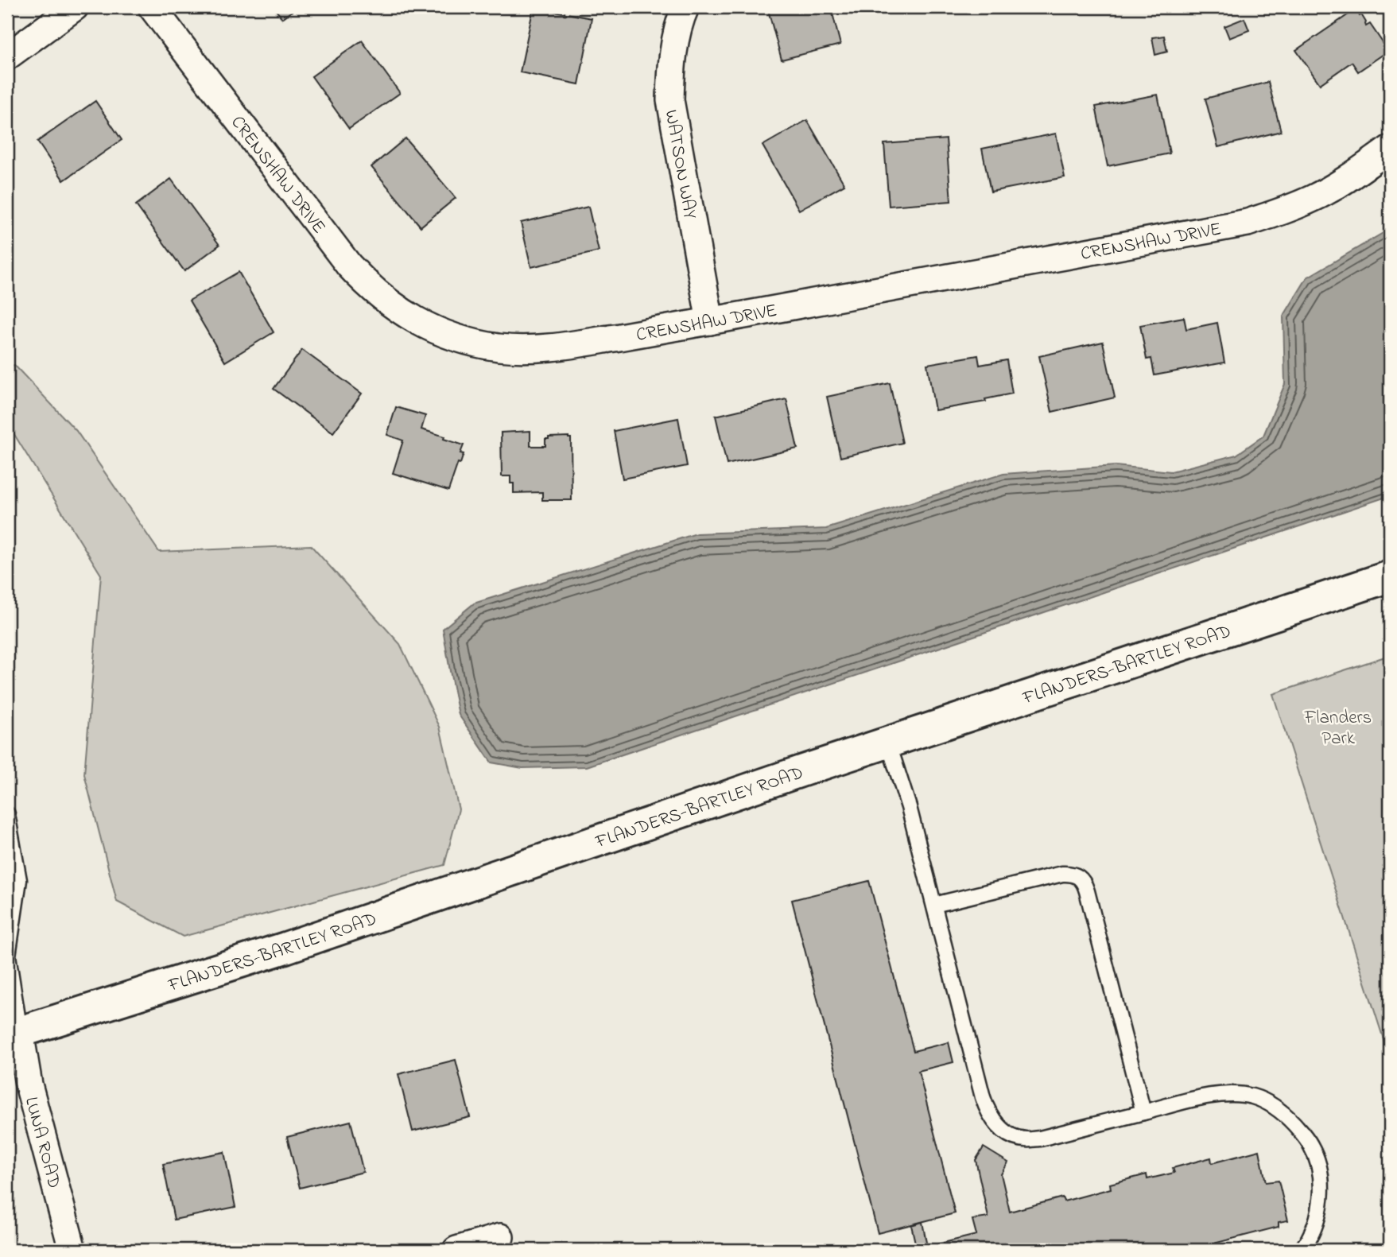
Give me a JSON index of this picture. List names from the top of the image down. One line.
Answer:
{"streets":{"street":["WATSON WAY","CRENSHAW DRIVE","FLANDERS-BARTLEY ROAD","LUNA ROAD"]},"crossings":[["WATSON WAY","CRENSHAW DRIVE"],["FLANDERS-BARTLEY ROAD","LUNA ROAD"]],"parks":["Flanders Park"]}
